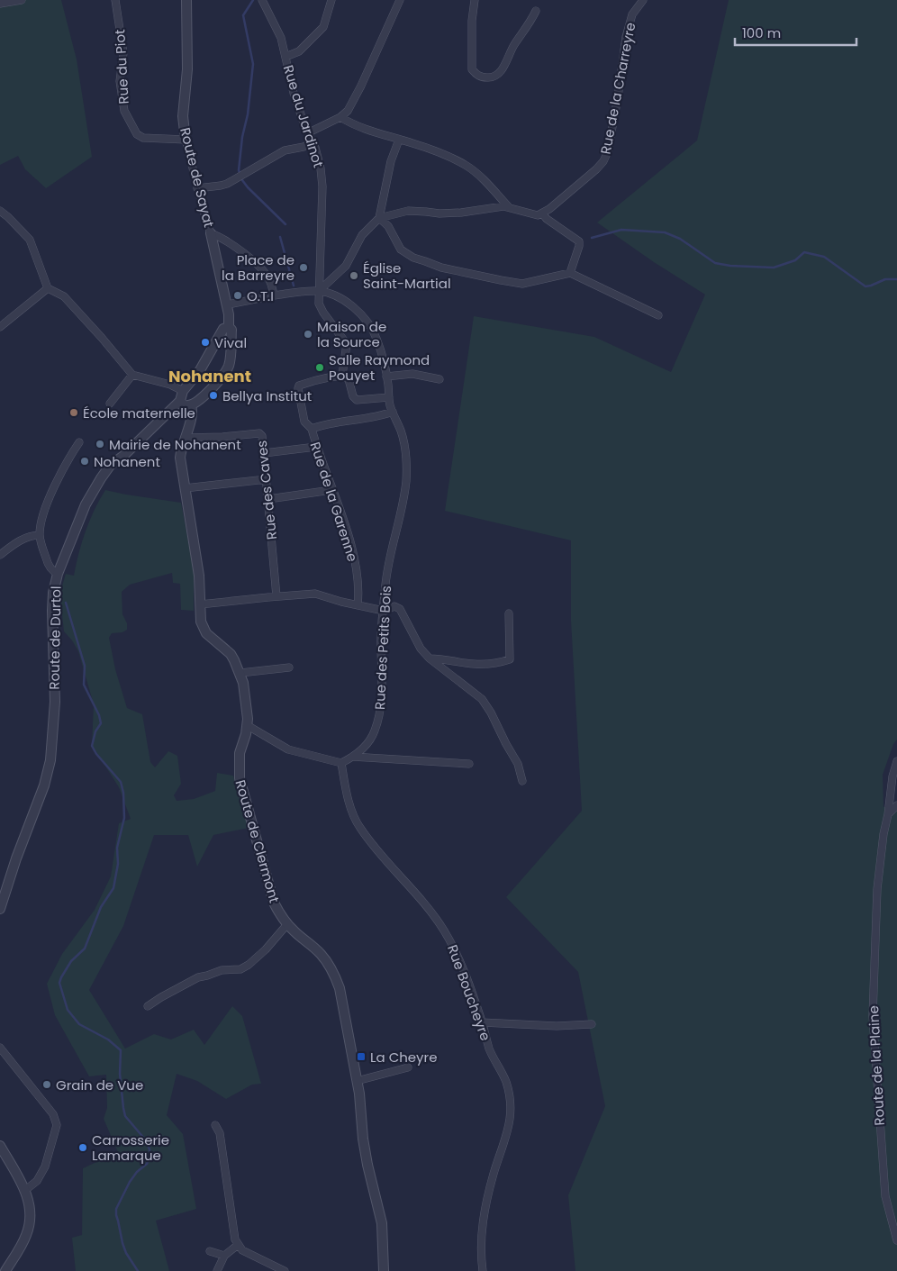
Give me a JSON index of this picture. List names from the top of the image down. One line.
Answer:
{"streets":{"street":["Rue du Piot","Rue de la Charreyre","Rue du Jardinot","Route de Sayat","Rue des Caves","Rue de la Garenne","Route de Durtol","Rue des Petits Bois","Route de Clermont","Rue Boucheyre","Route de la Plaine"]},"crossings":[["Rue du Piot","Route de Sayat"],["Rue du Jardinot","Rue des Petits Bois"],["Route de Sayat","Route de Clermont"],["Rue des Caves","Route de Clermont"],["Rue de la Garenne","Rue des Petits Bois"],["Rue des Petits Bois","Rue Boucheyre"]],"districts":["Nohanent"],"places":{"other":["Place de la Barreyre","Église Saint-Martial","O.T.I","Maison de la Source","Vival","Salle Raymond Pouyet","Bellya Institut","École maternelle","Mairie de Nohanent","Nohanent","Grain de Vue","Carrosserie Lamarque"],"transit":["La Cheyre"]},"scale_bar":"100 m"}
